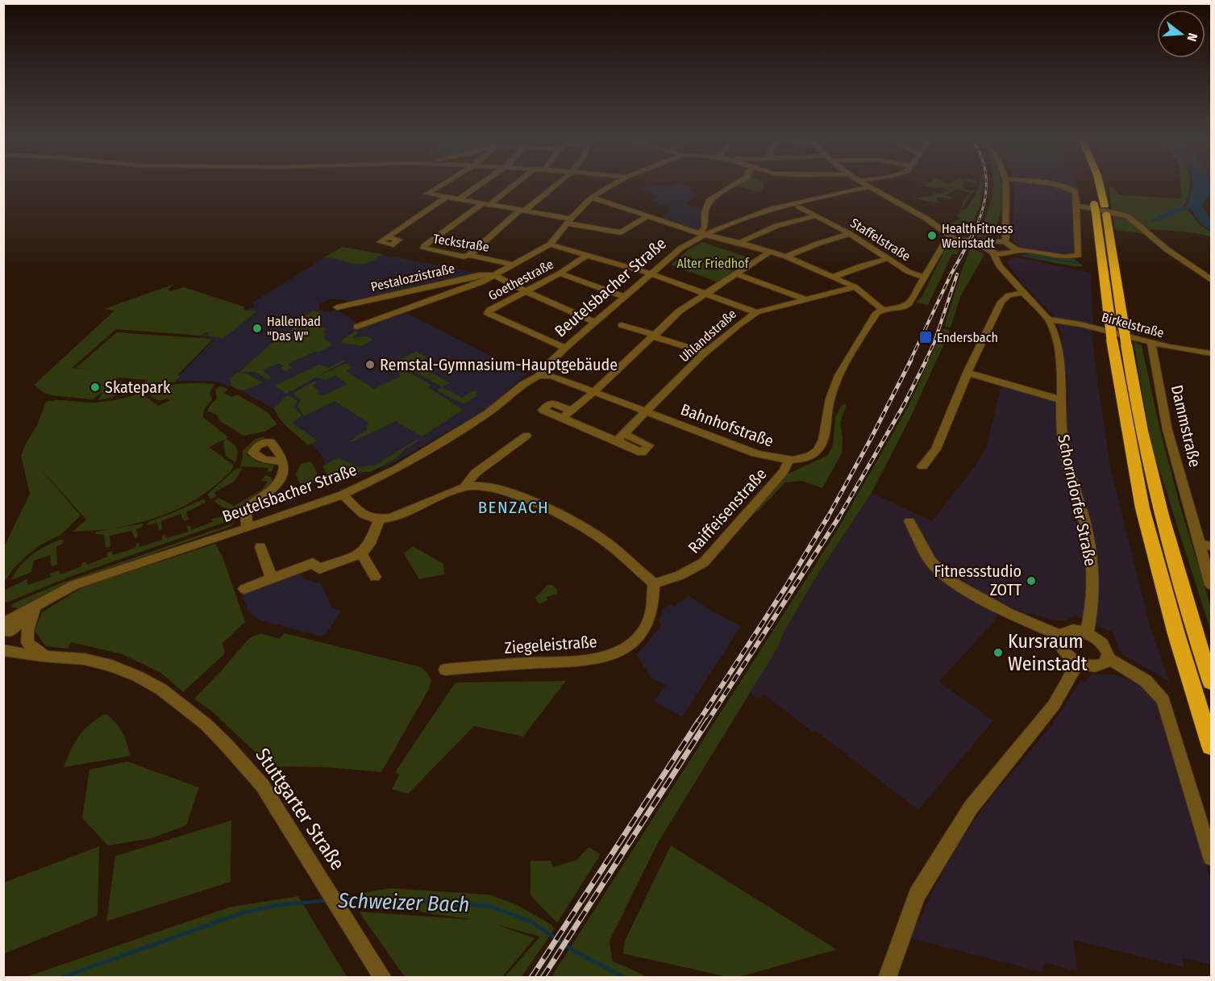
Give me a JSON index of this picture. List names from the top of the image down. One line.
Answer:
{"streets":{"street":["Staffelstraße","Teckstraße","Pestalozzistraße","Goethestraße","Beutelsbacher Straße","Birkelstraße","Uhlandstraße","Bahnhofstraße","Dammstraße","Schorndorfer Straße","Raiffeisenstraße","Ziegeleistraße","Stuttgarter Straße"]},"crossings":[["Teckstraße","Pestalozzistraße"],["Goethestraße","Beutelsbacher Straße"],["Beutelsbacher Straße","Bahnhofstraße"],["Birkelstraße","Dammstraße"],["Birkelstraße","Schorndorfer Straße"],["Uhlandstraße","Bahnhofstraße"],["Bahnhofstraße","Raiffeisenstraße"],["Raiffeisenstraße","Ziegeleistraße"]],"districts":["BENZACH"],"water":["Schweizer Bach"],"parks":["Alter Friedhof"],"places":{"other":["HealthFitness Weinstadt","Hallenbad \"Das W\"","Remstal-Gymnasium-Hauptgebäude","Skatepark","Fitnessstudio ZOTT","Kursraum Weinstadt"],"transit":["Endersbach"]},"north":"right"}
